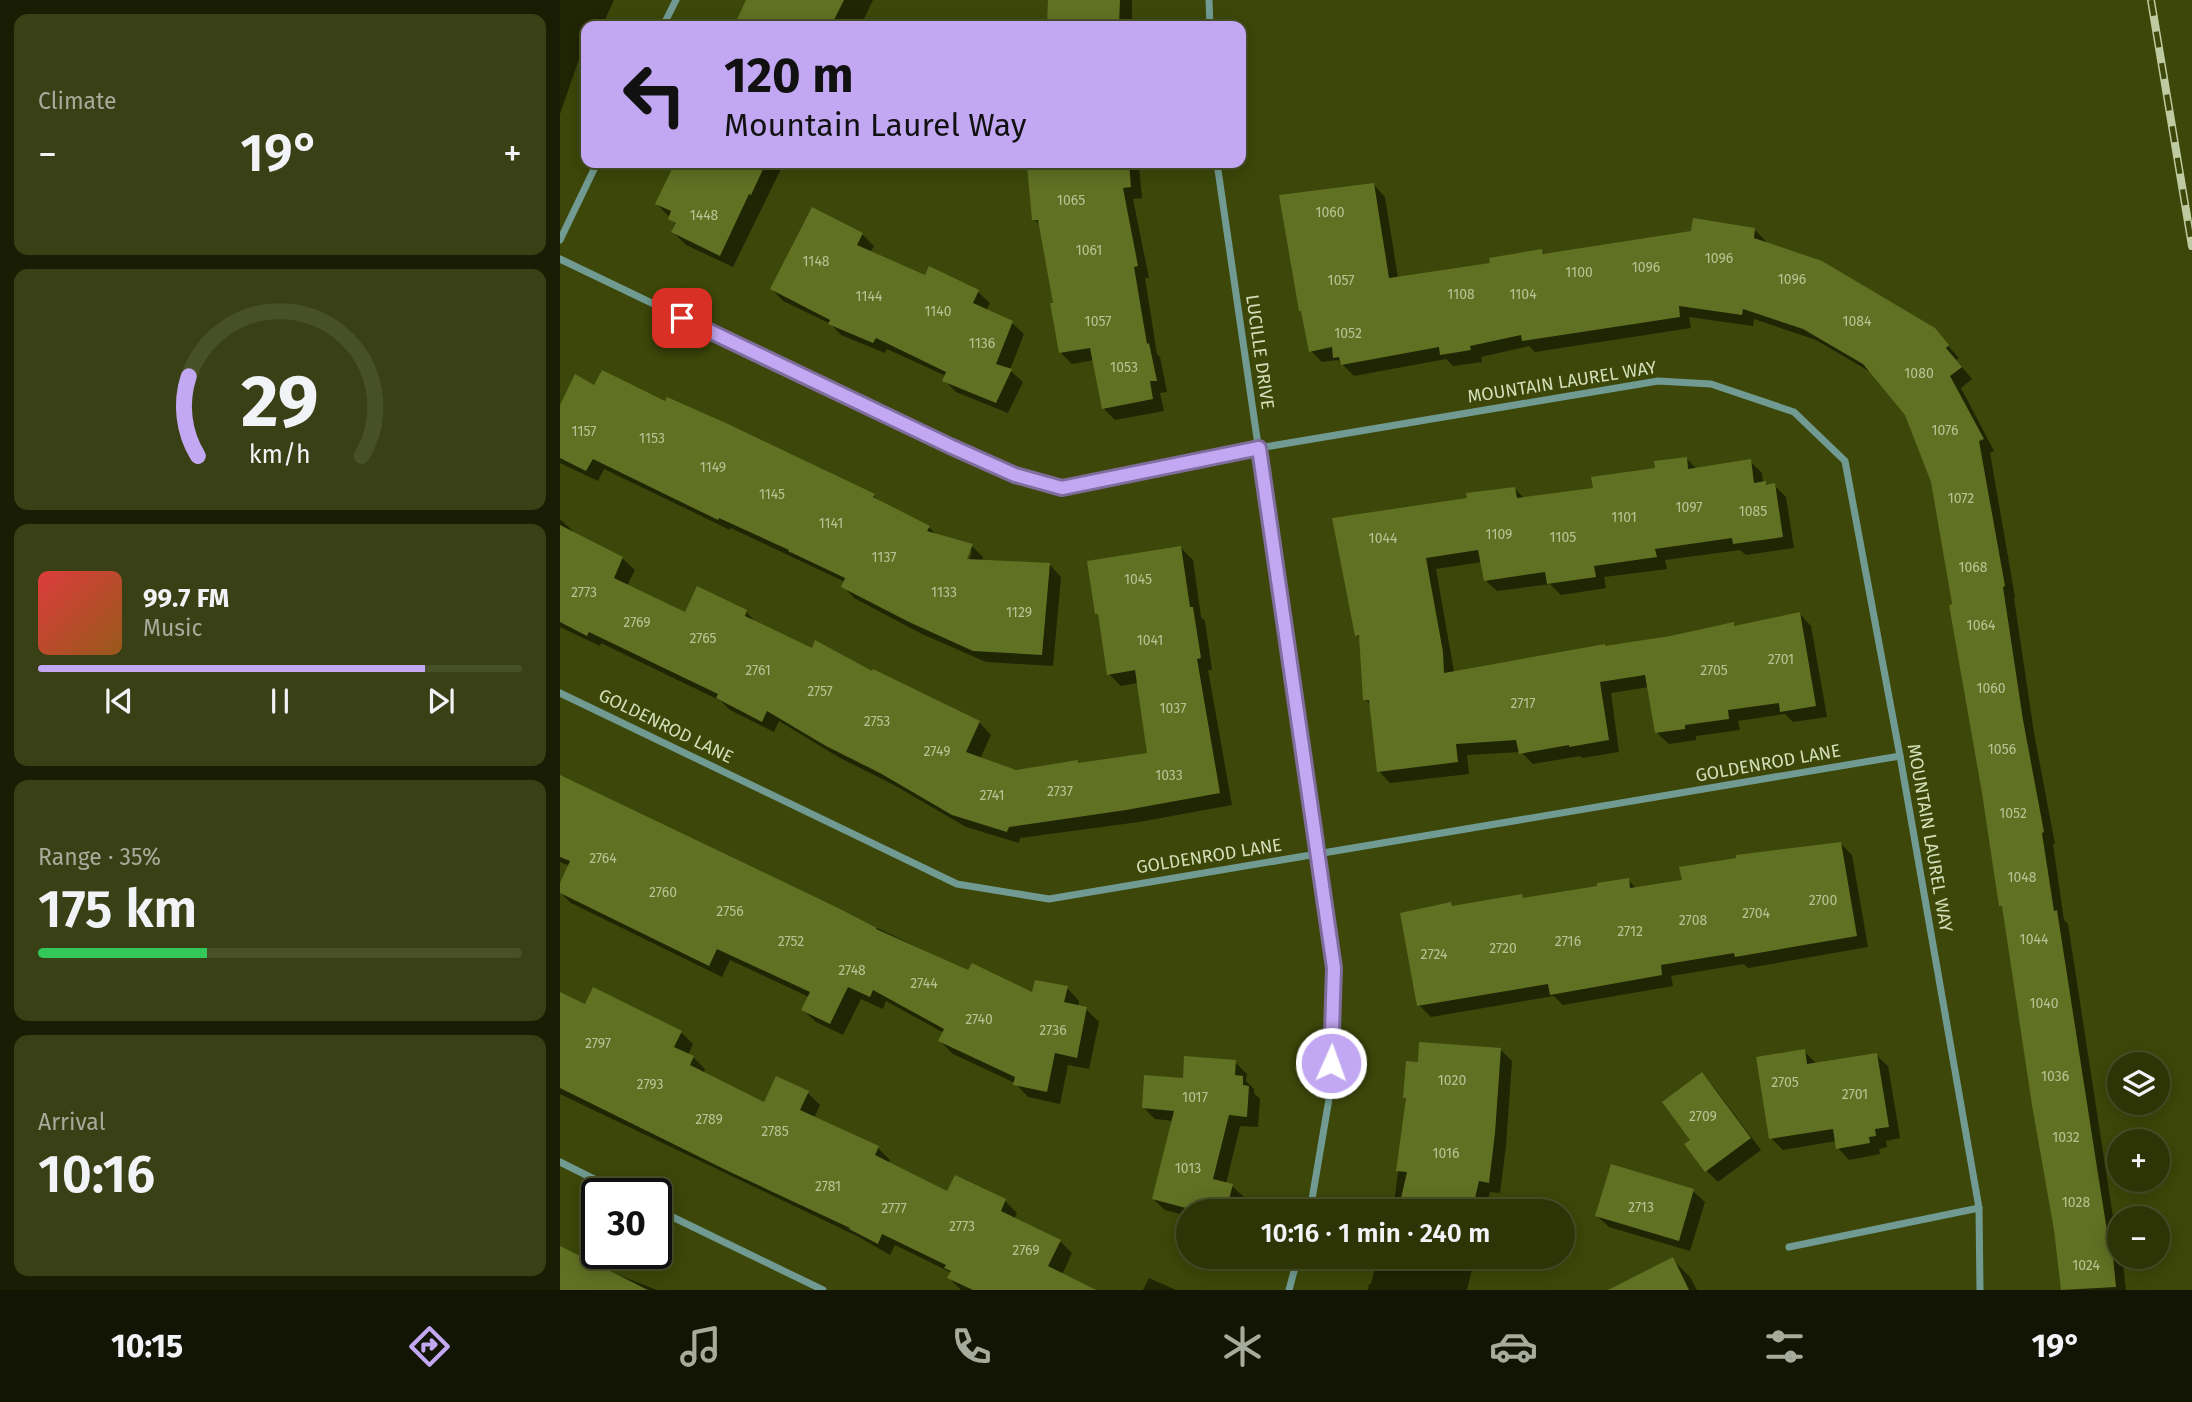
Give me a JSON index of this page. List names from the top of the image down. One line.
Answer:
{"streets":{"street":["LUCILLE DRIVE","MOUNTAIN LAUREL WAY","GOLDENROD LANE"]},"crossings":[["LUCILLE DRIVE","MOUNTAIN LAUREL WAY"],["LUCILLE DRIVE","GOLDENROD LANE"],["MOUNTAIN LAUREL WAY","GOLDENROD LANE"]],"house_numbers":["1065","1060","1448","1061","1096","1148","1096","1100","1096","1057","1108","1104","1144","1140","1057","1084","1052","1136","1053","1080","1076","1157","1153","1149","1145","1072","1097","1085","1101","1141","1109","1105","1044","1137","1068","1045","2773","1133","1129","2769","1064","2765","1041","2701","2761","2705","1060","2757","2717","1037","2753","1056","2749","1033","2737","2741","1052","2764","1048","2760","2700","2756","2704","2708","2712","1044","2752","2716","2720","2724","2748","2744","1040","2740","2736","2797","1036","1020","2705","2793","2701","1017","2709","2789","2785","1032","1016","1013","2781","1028","2713","2777","2773","2769","1024"],"page":{"tile":["Climate",["Range · 35%","175 km"],["Arrival","10:16"]],"turn":["120 m","Mountain Laurel Way"],"heat":["−","19°","+"],"song":["99.7 FM","Music"],"map_buttons":["+","−"],"limit":"30","trip":"10:16 · 1 min · 240 m","tabs":["10:15","19°"],"gauge":["29","km/h"]}}
